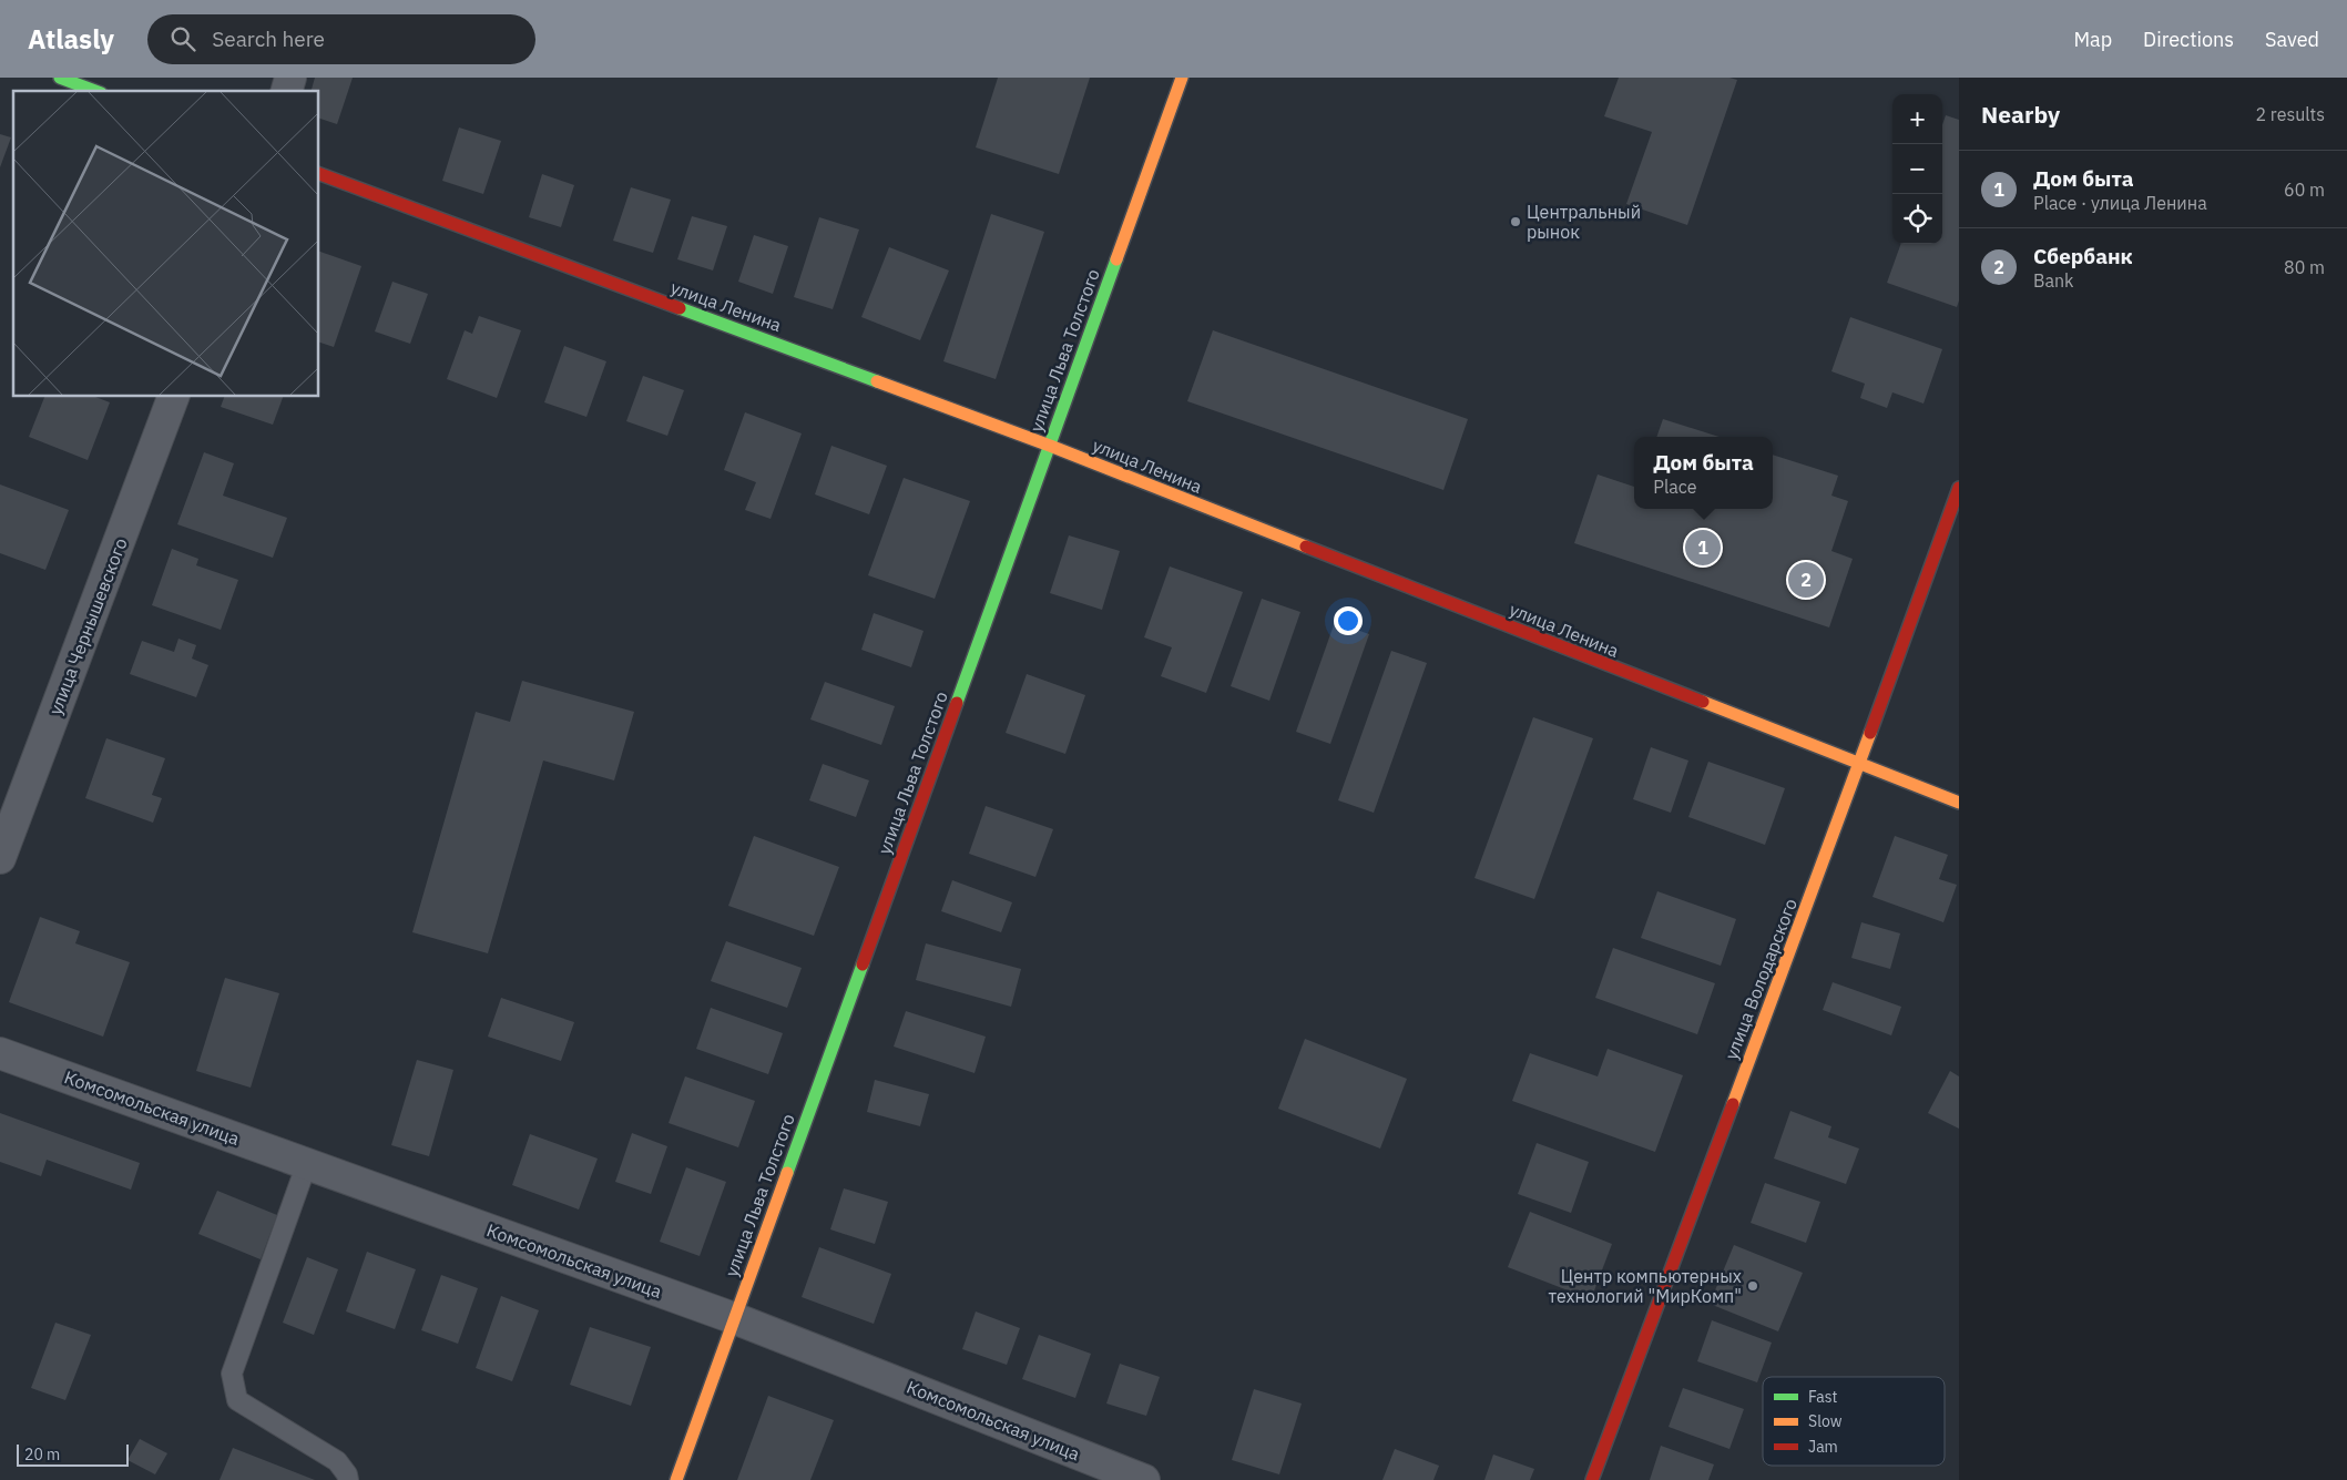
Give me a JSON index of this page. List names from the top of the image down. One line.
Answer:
{"streets":{"street":["улица Ленина","улица Льва Толстого","улица Чернышевского","улица Володарского","Комсомольская улица"]},"crossings":[["улица Ленина","улица Льва Толстого"],["улица Ленина","улица Володарского"],["улица Льва Толстого","Комсомольская улица"]],"places":["Центральный рынок","Центр компьютерных технологий \"МирКомп\""],"legend":["Fast","Slow","Jam"],"scale_bar":"20 m","page":{"header":"Atlasly","search":"Search here","nav":["Map","Directions","Saved"],"heading":["Nearby","2 results"],"map_buttons":["+","−"],"list":[{"mark":"1","name":"Дом быта","note":"Place · улица Ленина","value":"60 m"},{"mark":"2","name":"Сбербанк","note":"Bank","value":"80 m"}],"popup":["Дом быта","Place"],"pins":["1","2"],"scale":"20 m"}}
